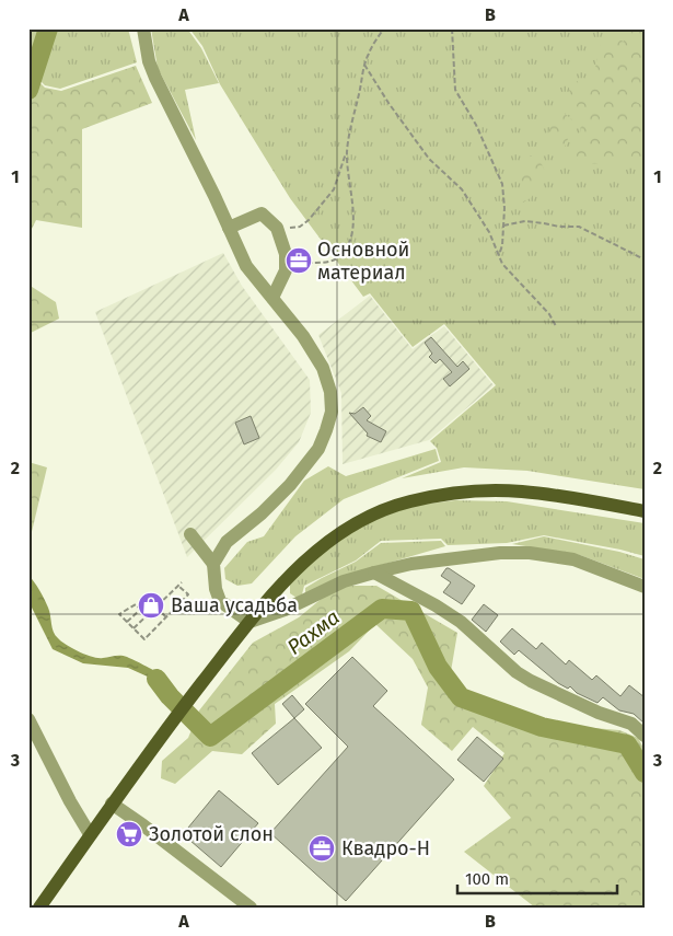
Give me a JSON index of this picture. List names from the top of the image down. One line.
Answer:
{"water":["Рахма"],"places":{"office":["Основной материал","Квадро-Н"],"shop":["Ваша усадьба"],"supermarket":["Золотой слон"]},"scale_bar":"100 m","grid":{"columns":["A","B"],"rows":["1","2","3"]}}
